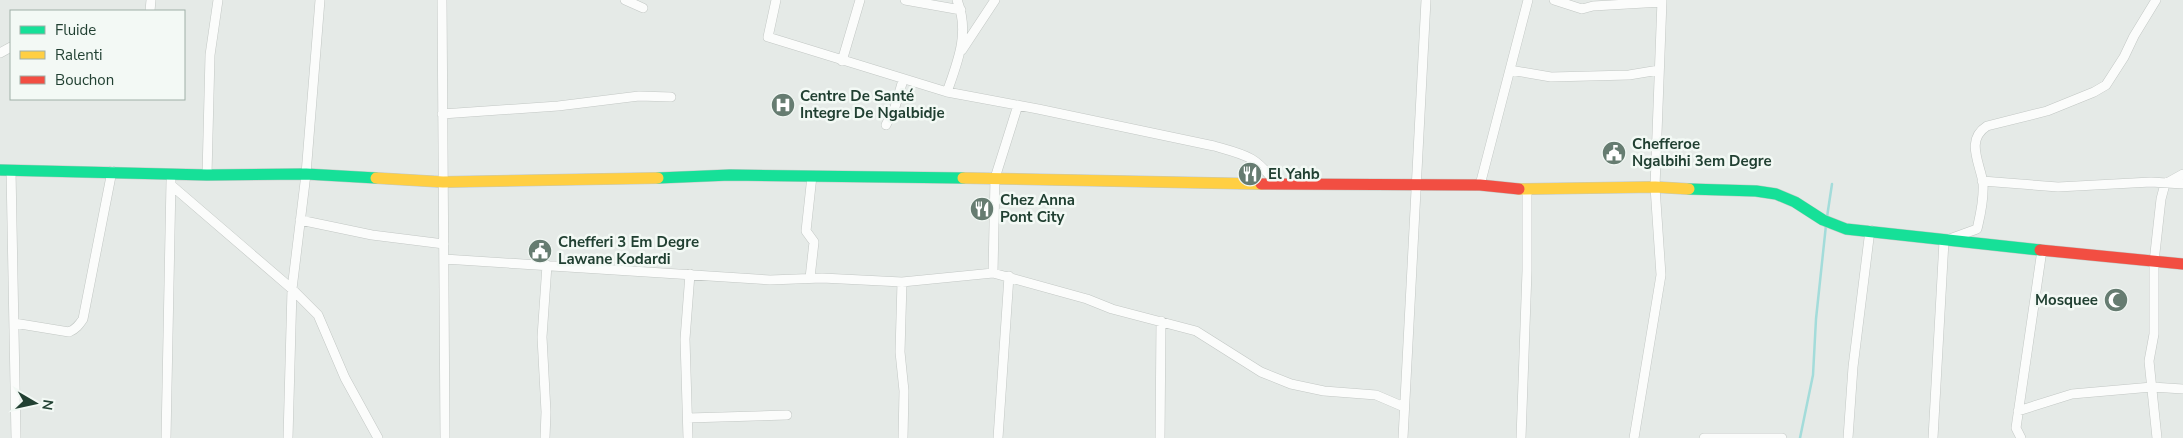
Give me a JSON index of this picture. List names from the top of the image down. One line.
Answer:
{"places":{"hospital":["Centre De Santé Integre De Ngalbidje"],"public building":["Chefferoe Ngalbihi 3em Degre","Chefferi 3 Em Degre Lawane Kodardi"],"restaurant":["El Yahb","Chez Anna Pont City"],"mosque":["Mosquee"]},"legend":["Fluide","Ralenti","Bouchon"],"north":"right"}
